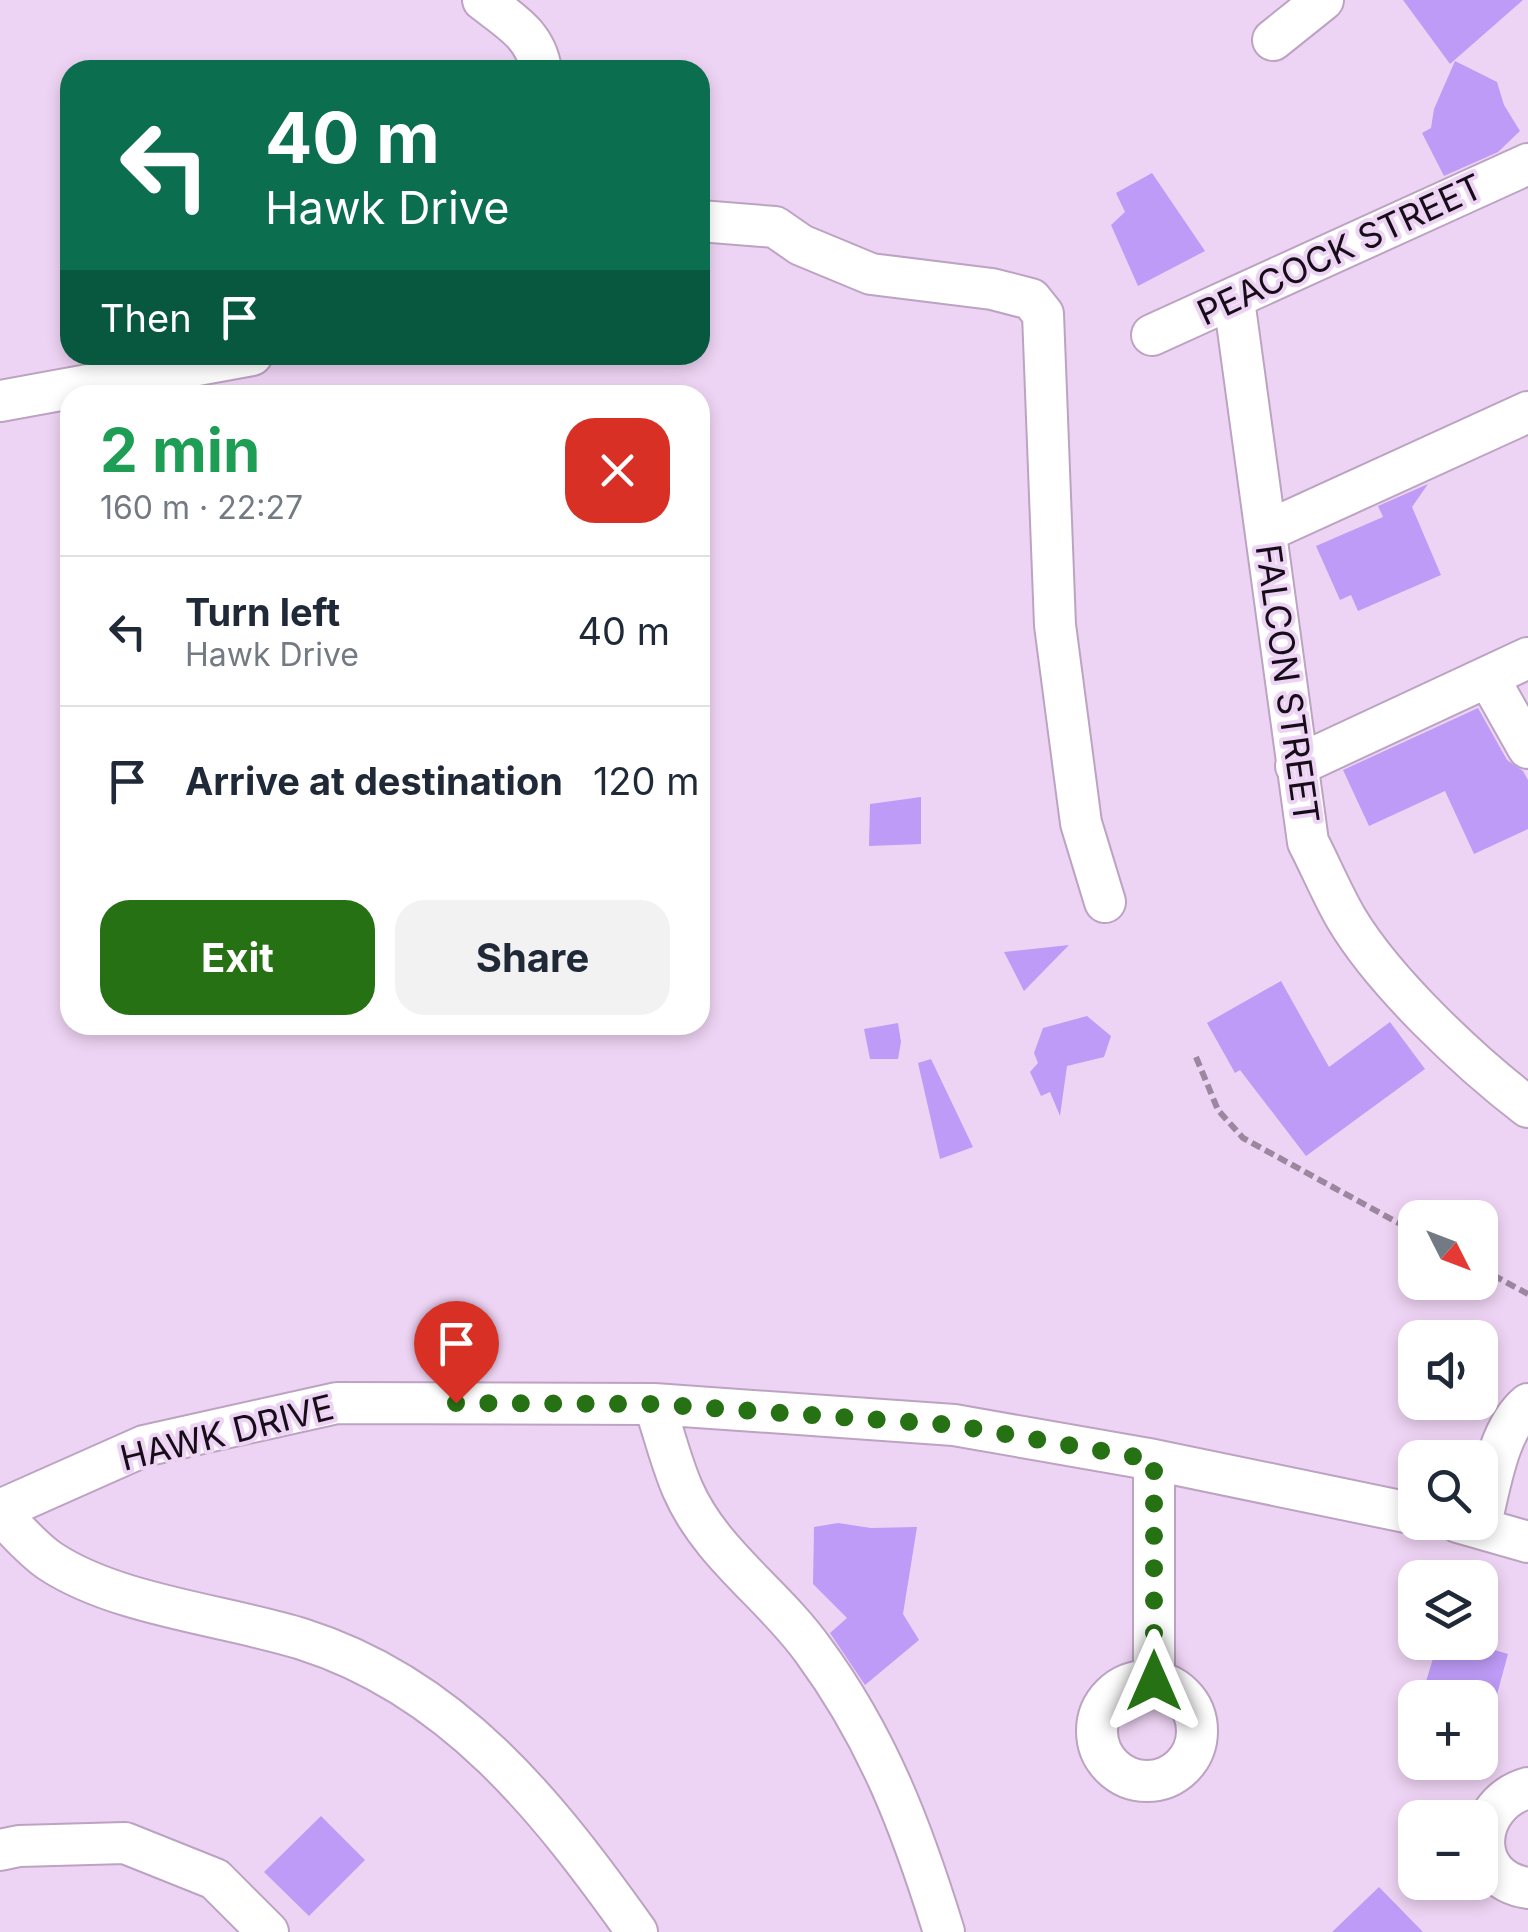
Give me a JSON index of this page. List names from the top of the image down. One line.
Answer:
{"streets":{"street":["PEACOCK STREET","FALCON STREET","HAWK DRIVE"]},"crossings":[["PEACOCK STREET","FALCON STREET"]],"north":"bottom right","page":{"turn":["40 m","Hawk Drive"],"then":"Then","heading":["2 min","160 m · 22:27"],"list":[{"name":"Turn left","note":"Hawk Drive","value":"40 m"},{"name":"Arrive at destination","value":"120 m"}],"buttons":["Exit","Share"],"map_buttons":["+","−"]}}
